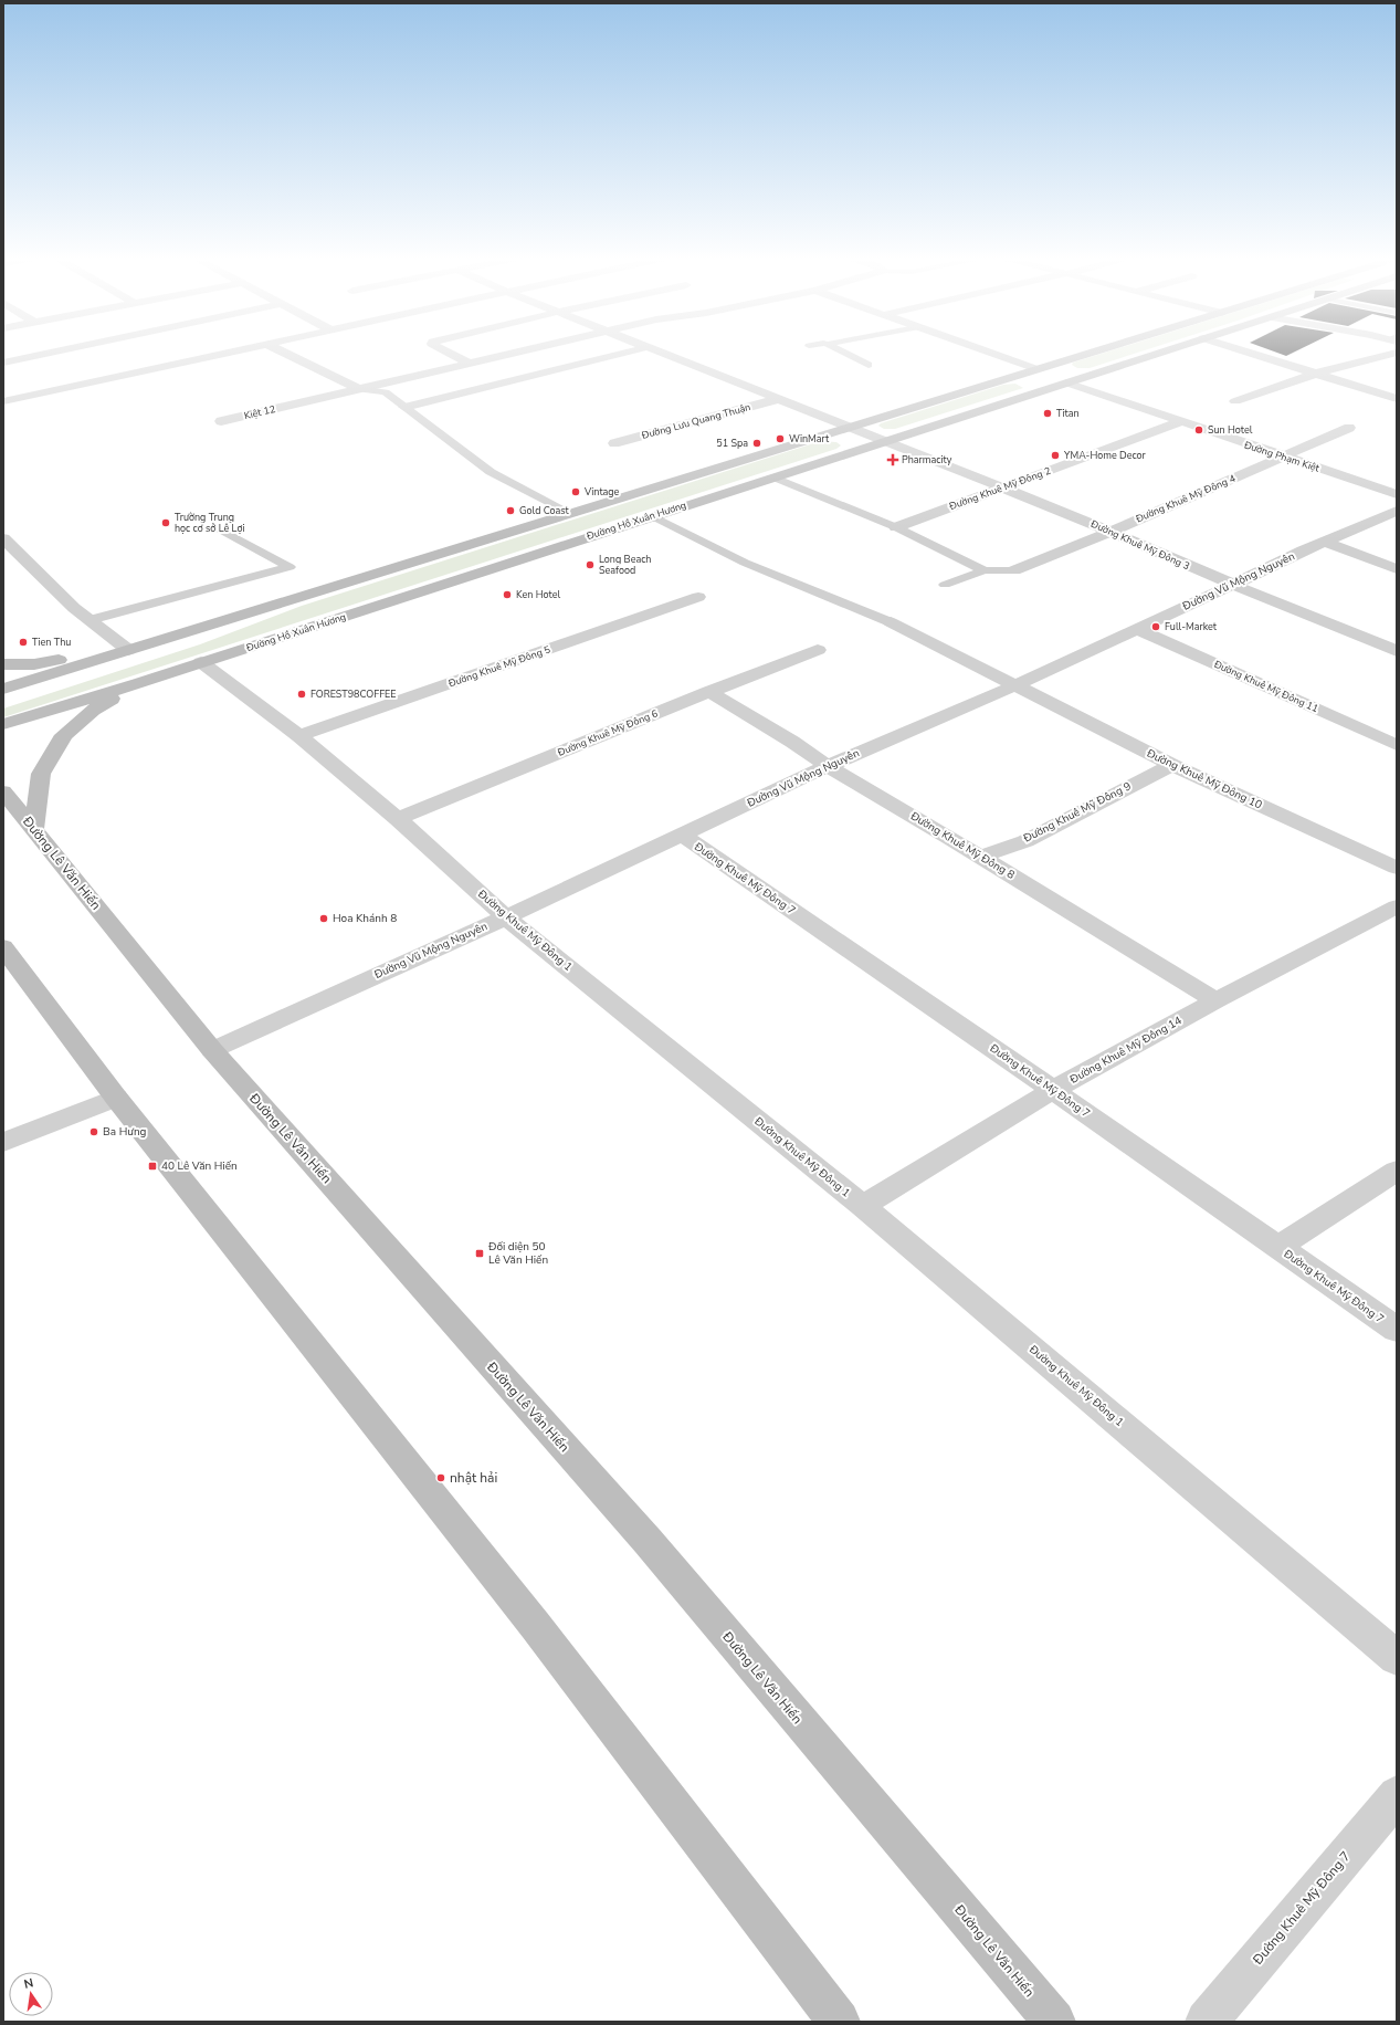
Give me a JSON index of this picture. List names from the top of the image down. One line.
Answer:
{"streets":{"main road":["Đường Hồ Xuân Hương","Đường Lê Văn Hiến"],"street":["Kiệt 12","Đường Lưu Quang Thuận","Đường Phạm Kiệt","Đường Khuê Mỹ Đông 2","Đường Khuê Mỹ Đông 4","Đường Khuê Mỹ Đông 3","Đường Vũ Mộng Nguyên","Đường Khuê Mỹ Đông 5","Đường Khuê Mỹ Đông 11","Đường Khuê Mỹ Đông 6","Đường Khuê Mỹ Đông 10","Đường Khuê Mỹ Đông 9","Đường Khuê Mỹ Đông 8","Đường Khuê Mỹ Đông 7","Đường Khuê Mỹ Đông 1","Đường Khuê Mỹ Đông 14"]},"crossings":[["Đường Lưu Quang Thuận","Đường Hồ Xuân Hương"],["Đường Lưu Quang Thuận","Đường Khuê Mỹ Đông 3"],["Đường Phạm Kiệt","Đường Khuê Mỹ Đông 2"],["Đường Phạm Kiệt","Đường Khuê Mỹ Đông 4"],["Đường Phạm Kiệt","Đường Hồ Xuân Hương"],["Đường Khuê Mỹ Đông 2","Đường Khuê Mỹ Đông 3"],["Đường Khuê Mỹ Đông 4","Đường Khuê Mỹ Đông 3"],["Đường Hồ Xuân Hương","Đường Khuê Mỹ Đông 3"],["Đường Hồ Xuân Hương","Đường Khuê Mỹ Đông 1"],["Đường Khuê Mỹ Đông 3","Đường Vũ Mộng Nguyên"],["Đường Vũ Mộng Nguyên","Đường Khuê Mỹ Đông 11"],["Đường Vũ Mộng Nguyên","Đường Khuê Mỹ Đông 10"],["Đường Vũ Mộng Nguyên","Đường Khuê Mỹ Đông 8"],["Đường Vũ Mộng Nguyên","Đường Lê Văn Hiến"],["Đường Vũ Mộng Nguyên","Đường Khuê Mỹ Đông 7"],["Đường Vũ Mộng Nguyên","Đường Khuê Mỹ Đông 1"],["Đường Khuê Mỹ Đông 5","Đường Khuê Mỹ Đông 1"],["Đường Khuê Mỹ Đông 6","Đường Khuê Mỹ Đông 8"],["Đường Khuê Mỹ Đông 6","Đường Khuê Mỹ Đông 1"],["Đường Khuê Mỹ Đông 10","Đường Khuê Mỹ Đông 9"],["Đường Khuê Mỹ Đông 9","Đường Khuê Mỹ Đông 8"],["Đường Khuê Mỹ Đông 8","Đường Khuê Mỹ Đông 14"],["Đường Khuê Mỹ Đông 7","Đường Khuê Mỹ Đông 14"],["Đường Khuê Mỹ Đông 1","Đường Khuê Mỹ Đông 14"]],"places":{"other":["Titan","Sun Hotel","WinMart","51 Spa","YMA-Home Decor","Vintage","Gold Coast","Trường Trung học cơ sở Lê Lợi","Long Beach Seafood","Ken Hotel","Full-Market","Tien Thu","FOREST98COFFEE","Hoa Khánh 8","Ba Hưng","nhật hải"],"health":["Pharmacity"],"transit":["40 Lê Văn Hiến","Đối diện 50 Lê Văn Hiến"]},"north":"top"}
